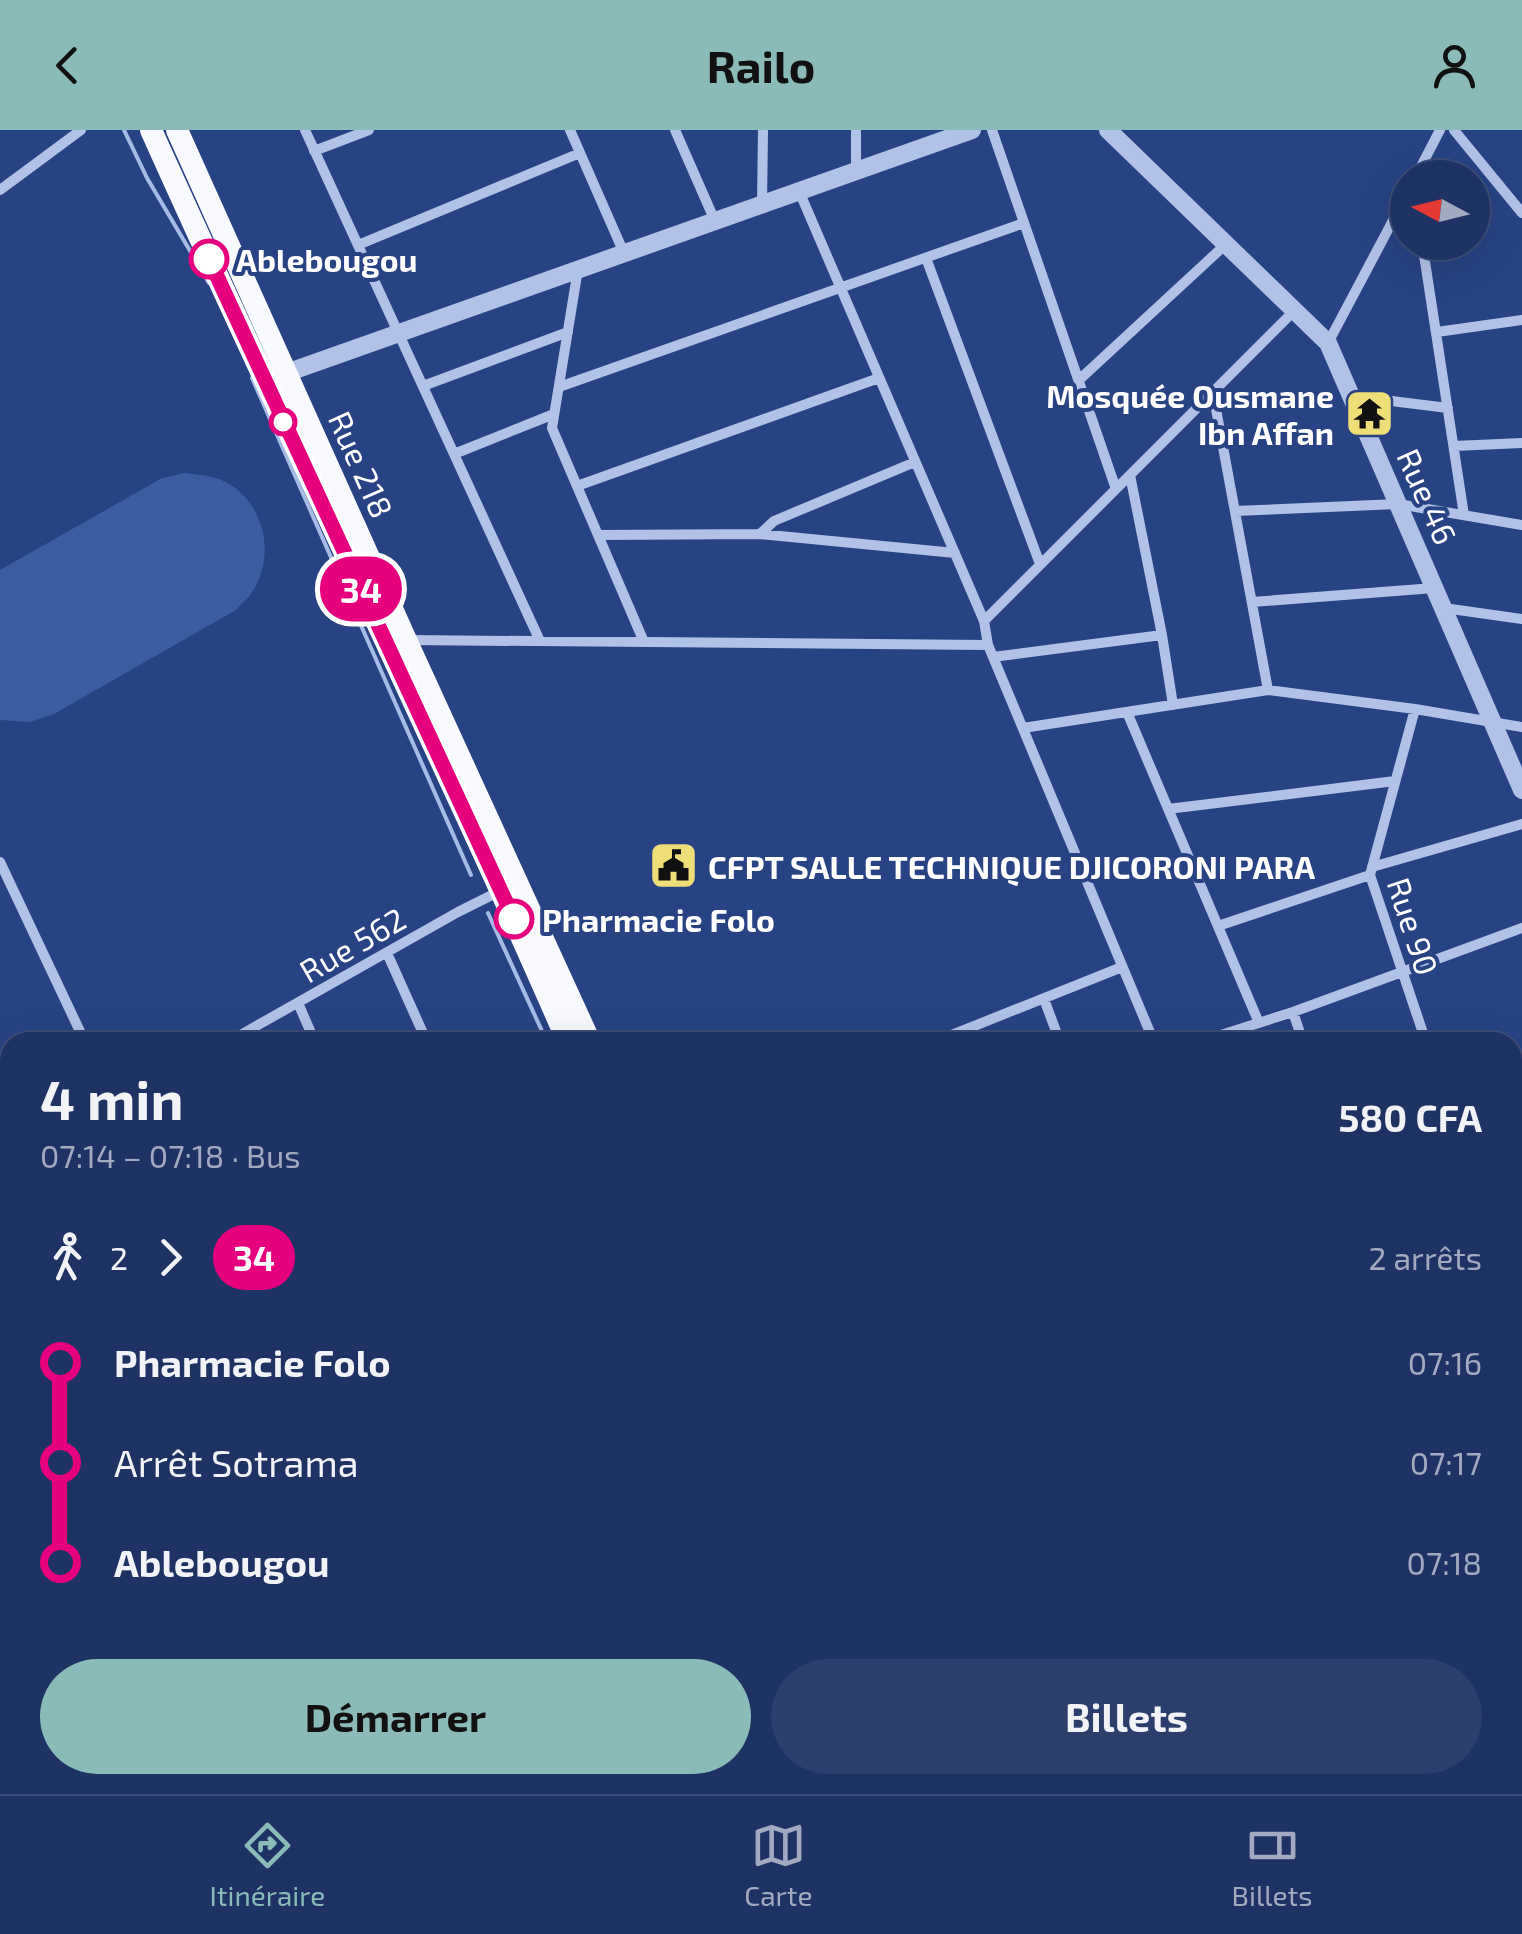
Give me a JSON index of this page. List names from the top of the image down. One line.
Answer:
{"streets":{"highway":["Rue 218"],"street":["Rue 46","Rue 90","Rue 562"]},"crossings":[["Rue 218","Rue 562"]],"places":{"other":["Ablebougou","Pharmacie Folo"],"temple":["Mosquée Ousmane Ibn Affan"],"public building":["CFPT SALLE TECHNIQUE DJICORONI PARA"]},"lines":["bus line 34"],"north":"left","page":{"header":"Railo","on_map":"34","heading":["4 min","07:14 – 07:18 · Bus","580 CFA"],"legs":["2","34","2 arrêts"],"list":[{"name":"Pharmacie Folo","value":"07:16"},{"name":"Arrêt Sotrama","value":"07:17"},{"name":"Ablebougou","value":"07:18"}],"buttons":["Démarrer","Billets"],"tabs":["Itinéraire","Carte","Billets"]}}
